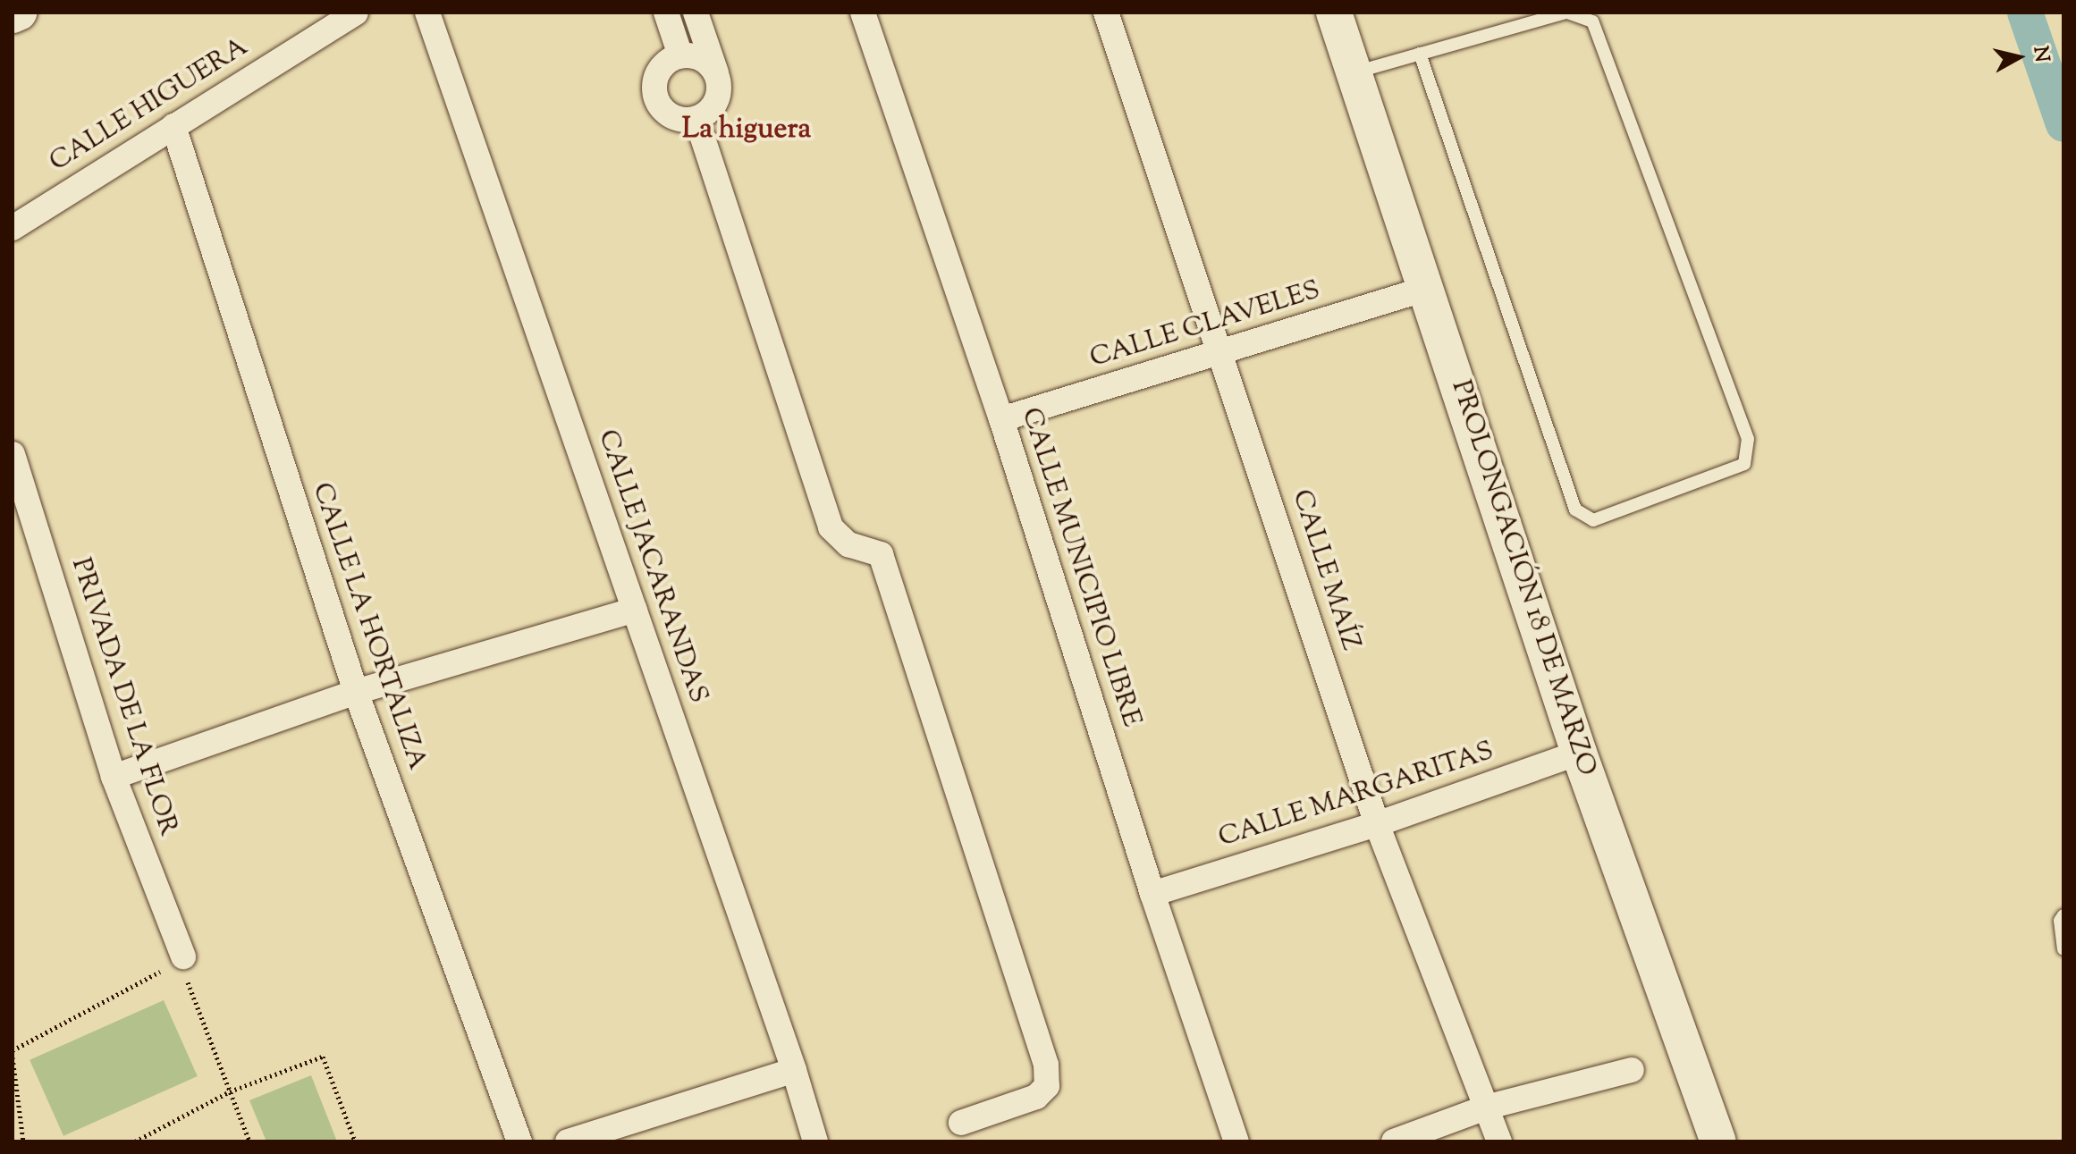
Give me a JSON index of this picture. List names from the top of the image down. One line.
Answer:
{"streets":{"street":["CALLE HIGUERA","CALLE CLAVELES","CALLE JACARANDAS","CALLE MUNICIPIO LIBRE","CALLE MAÍZ","PROLONGACIÓN 18 DE MARZO","CALLE LA HORTALIZA","PRIVADA DE LA FLOR","CALLE MARGARITAS"]},"crossings":[["CALLE HIGUERA","CALLE LA HORTALIZA"],["CALLE CLAVELES","CALLE MUNICIPIO LIBRE"],["CALLE CLAVELES","CALLE MAÍZ"],["CALLE CLAVELES","PROLONGACIÓN 18 DE MARZO"],["CALLE MUNICIPIO LIBRE","CALLE MARGARITAS"],["CALLE MAÍZ","CALLE MARGARITAS"],["PROLONGACIÓN 18 DE MARZO","CALLE MARGARITAS"]],"districts":["La higuera"],"north":"right"}
